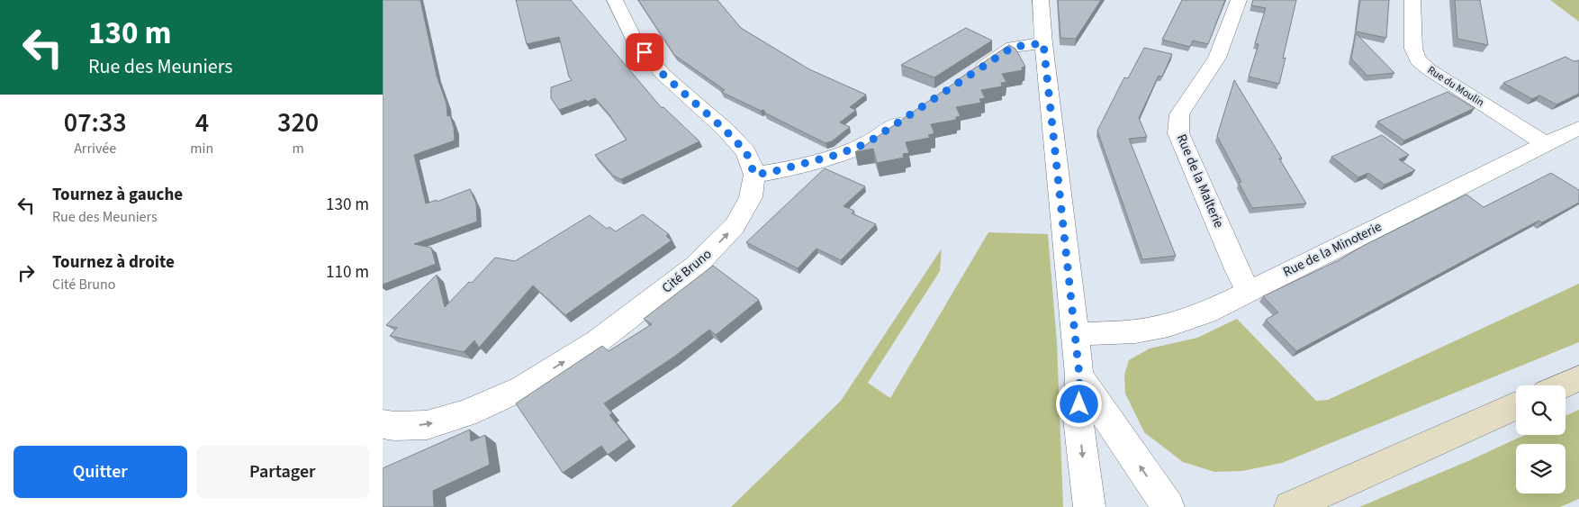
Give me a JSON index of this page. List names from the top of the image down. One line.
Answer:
{"streets":{"street":["Rue du Moulin","Rue de la Malterie","Rue de la Minoterie","Cité Bruno"]},"crossings":[["Rue du Moulin","Rue de la Minoterie"],["Rue de la Malterie","Rue de la Minoterie"]],"one_way":["Cité Bruno"],"page":{"turn":["130 m","Rue des Meuniers"],"eta":["07:33","Arrivée","4","min","320","m"],"list":[{"name":"Tournez à gauche","note":"Rue des Meuniers","value":"130 m"},{"name":"Tournez à droite","note":"Cité Bruno","value":"110 m"}],"buttons":["Quitter","Partager"]}}
